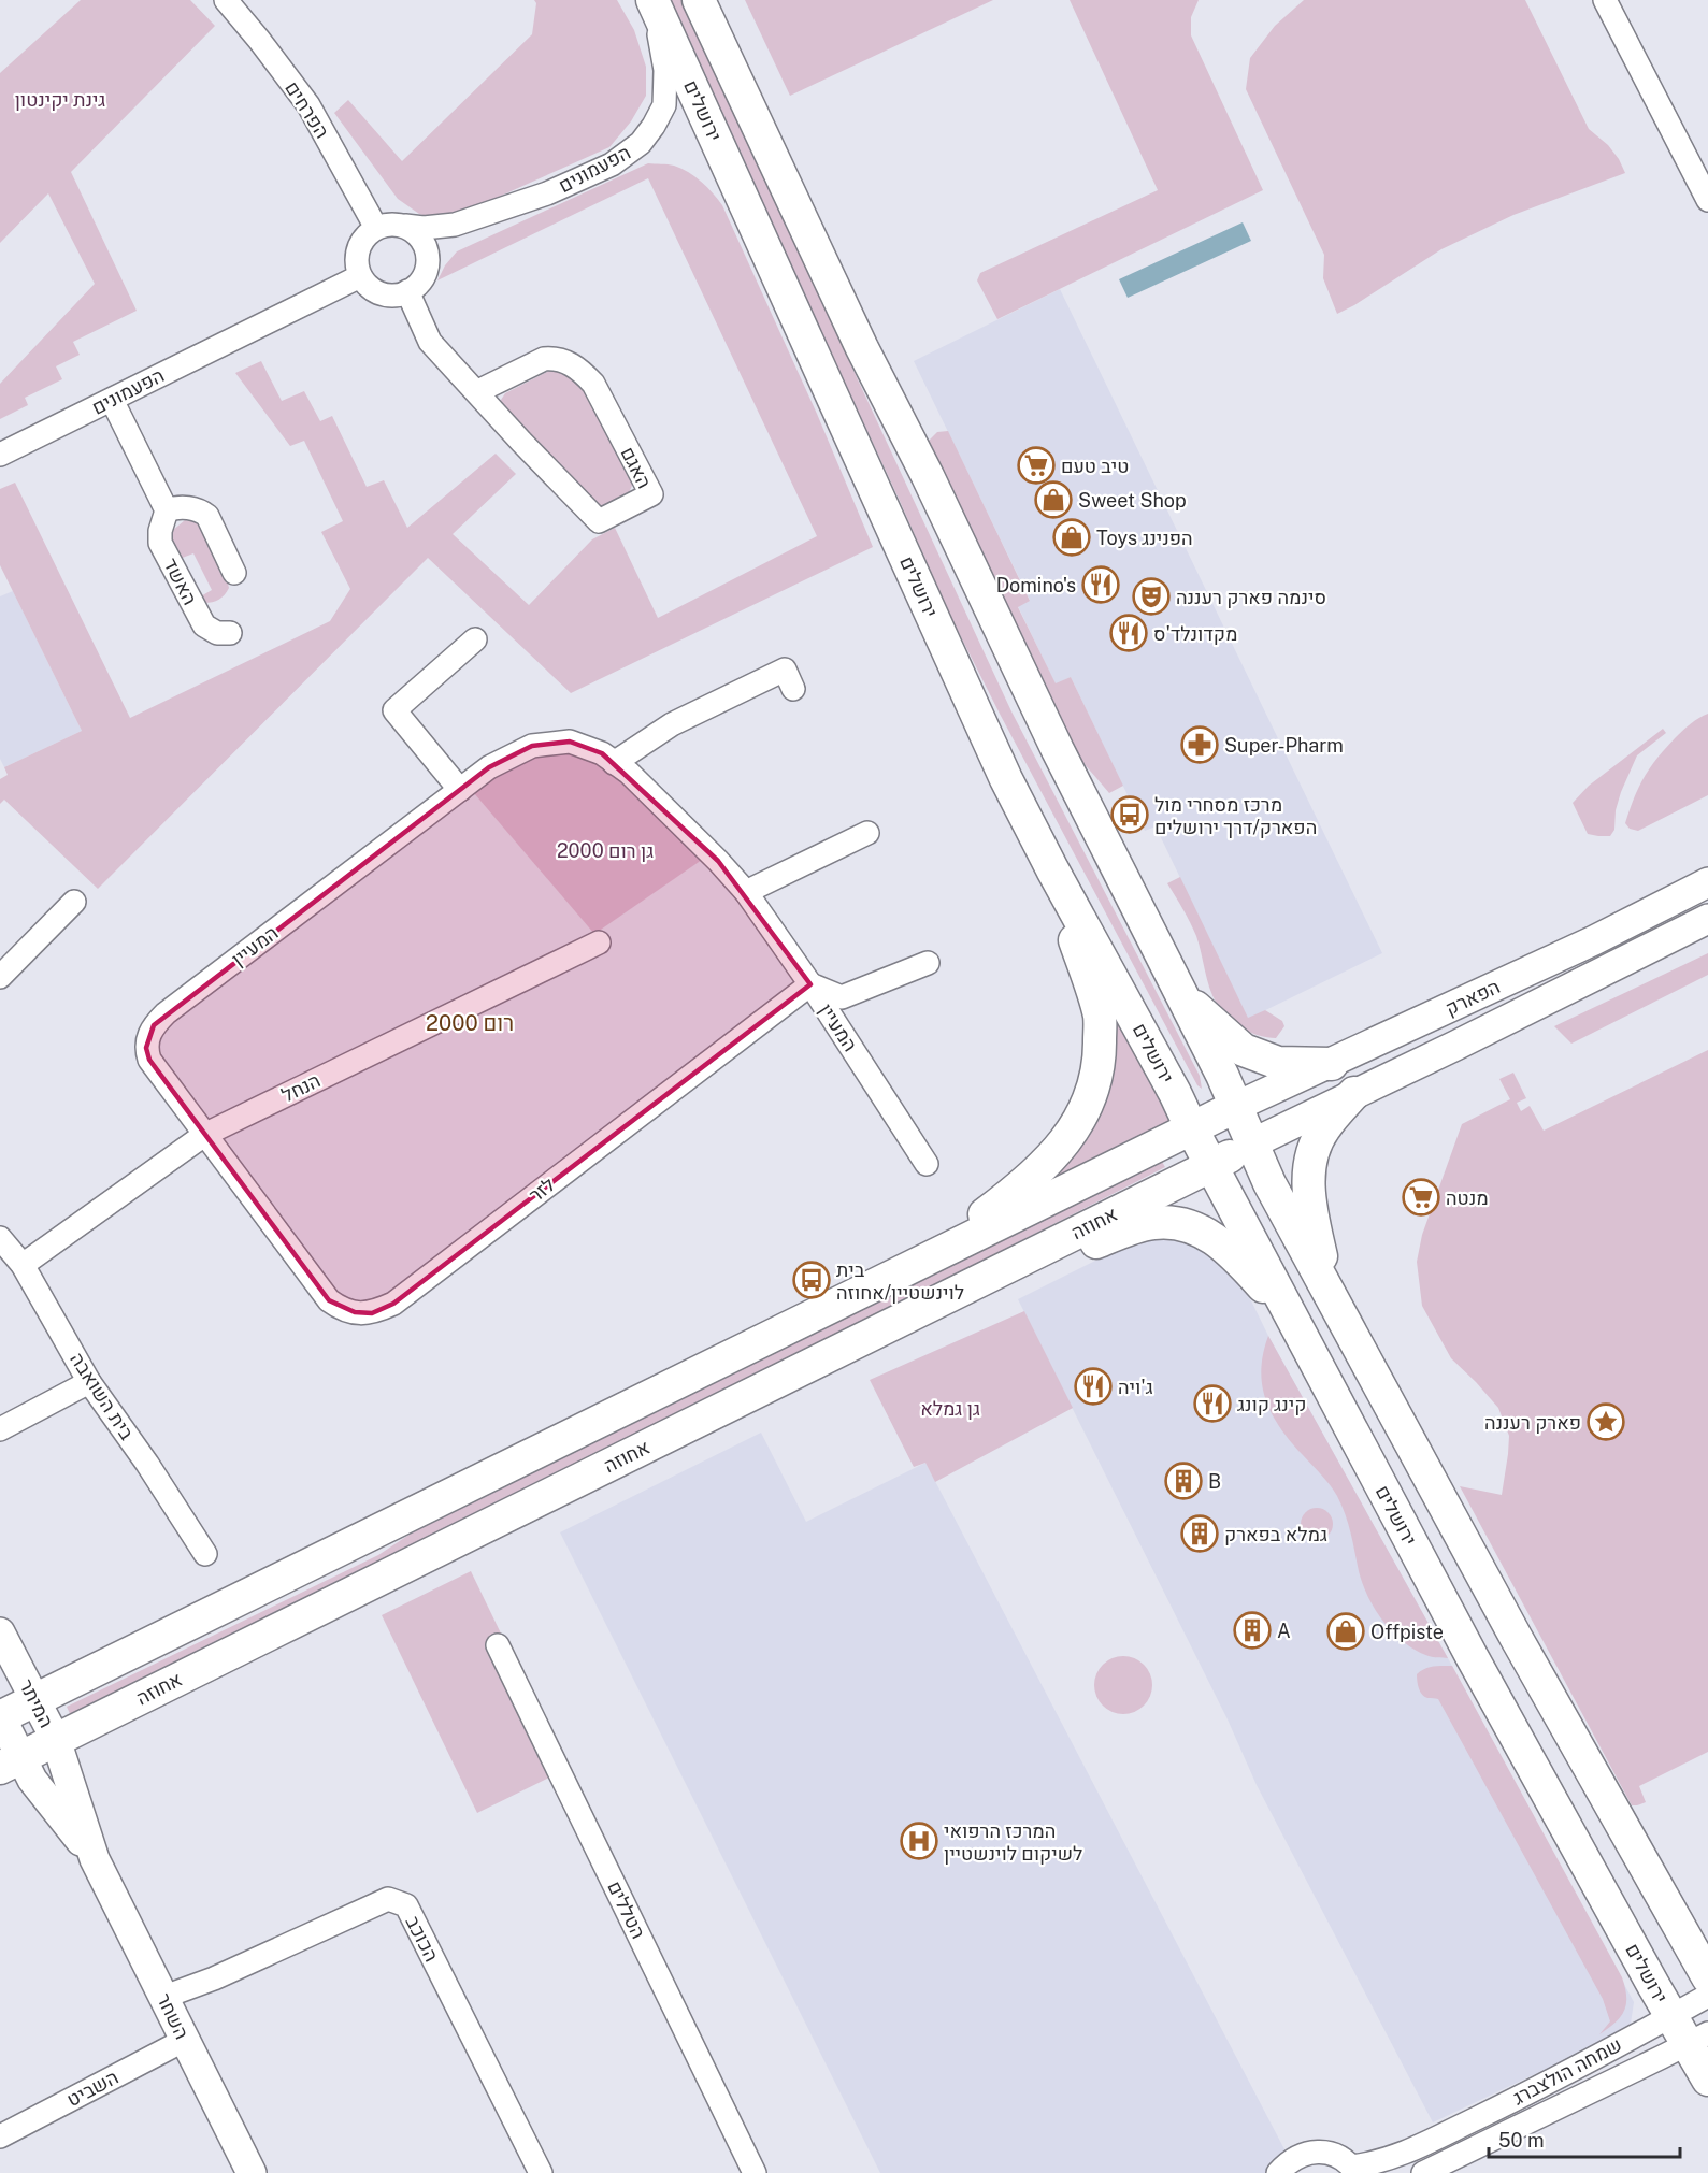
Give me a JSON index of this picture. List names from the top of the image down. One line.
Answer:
{"streets":{"main road":["ירושלים","אחוזה"],"street":["הפרחים","הפעמונים","האגם","האשד","המעיין","הפארק","הנחל","לזר","בית השואבה","המיתר","הטללים","הכוכב","השחר","שמחה הולצברג","השביט"]},"crossings":[["הפרחים","הפעמונים"],["הפרחים","האגם"],["ירושלים","הפעמונים"],["ירושלים","אחוזה"],["ירושלים","שמחה הולצברג"],["הפעמונים","האגם"],["המעיין","הנחל"],["המעיין","לזר"],["הפארק","אחוזה"],["הנחל","לזר"],["הנחל","בית השואבה"],["אחוזה","המיתר"],["אחוזה","השחר"],["המיתר","השחר"],["הכוכב","השחר"],["השחר","השביט"]],"districts":["רום 2000"],"parks":["גינת יקינטון","גן רום 2000","גן גמלא"],"places":{"supermarket":["טיב טעם","מנטה"],"shop":["Sweet Shop","Toys הפנינג","Offpiste"],"restaurant":["Domino's","מקדונלד'ס","ג'ויה","קינג קונג"],"theatre":["סינמה פארק רעננה"],"pharmacy":["Super-Pharm"],"bus stop":["מרכז מסחרי מול הפארק/דרך ירושלים","בית לוינשטיין/אחוזה"],"place":["פארק רעננה"],"building":["B","גמלא בפארק","A"],"hospital":["המרכז הרפואי לשיקום לוינשטיין"]},"scale_bar":"50 m"}
